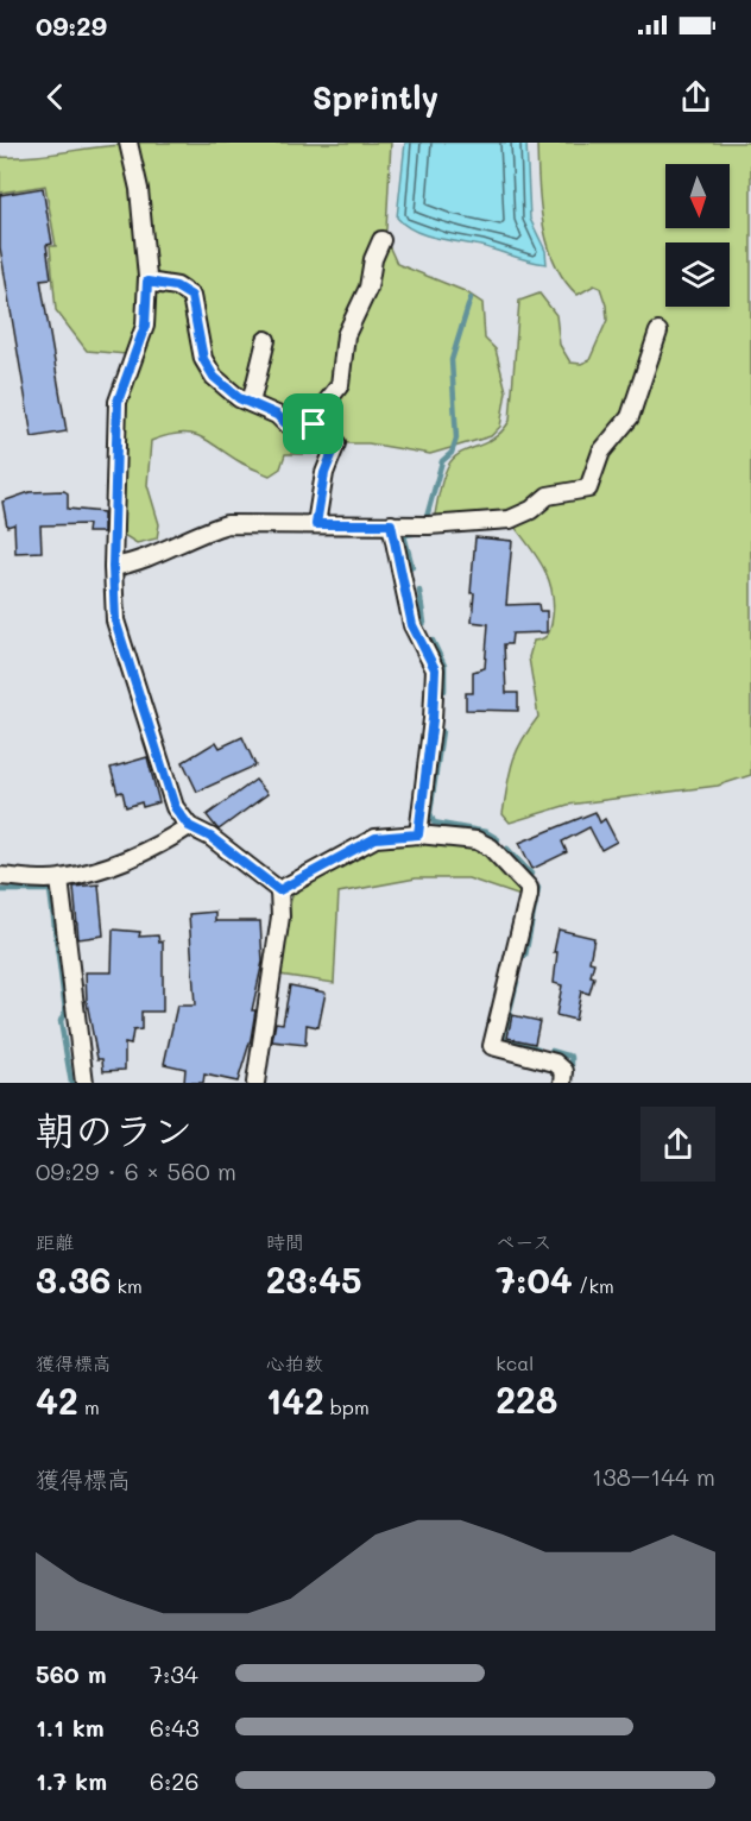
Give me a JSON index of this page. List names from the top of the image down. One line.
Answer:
{"north":"bottom","page":{"status":"09:29","header":"Sprintly","heading":["朝のラン","09:29 · 6 × 560 m"],"stats":[["距離","3.36 km"],["時間","23:45"],["ペース","7:04 /km"],["獲得標高","42 m"],["心拍数","142 bpm"],["kcal","228"]],"chart":["獲得標高","138–144 m"],"list":[{"name":"560 m","note":"7:34"},{"name":"1.1 km","note":"6:43"},{"name":"1.7 km","note":"6:26"}]}}
